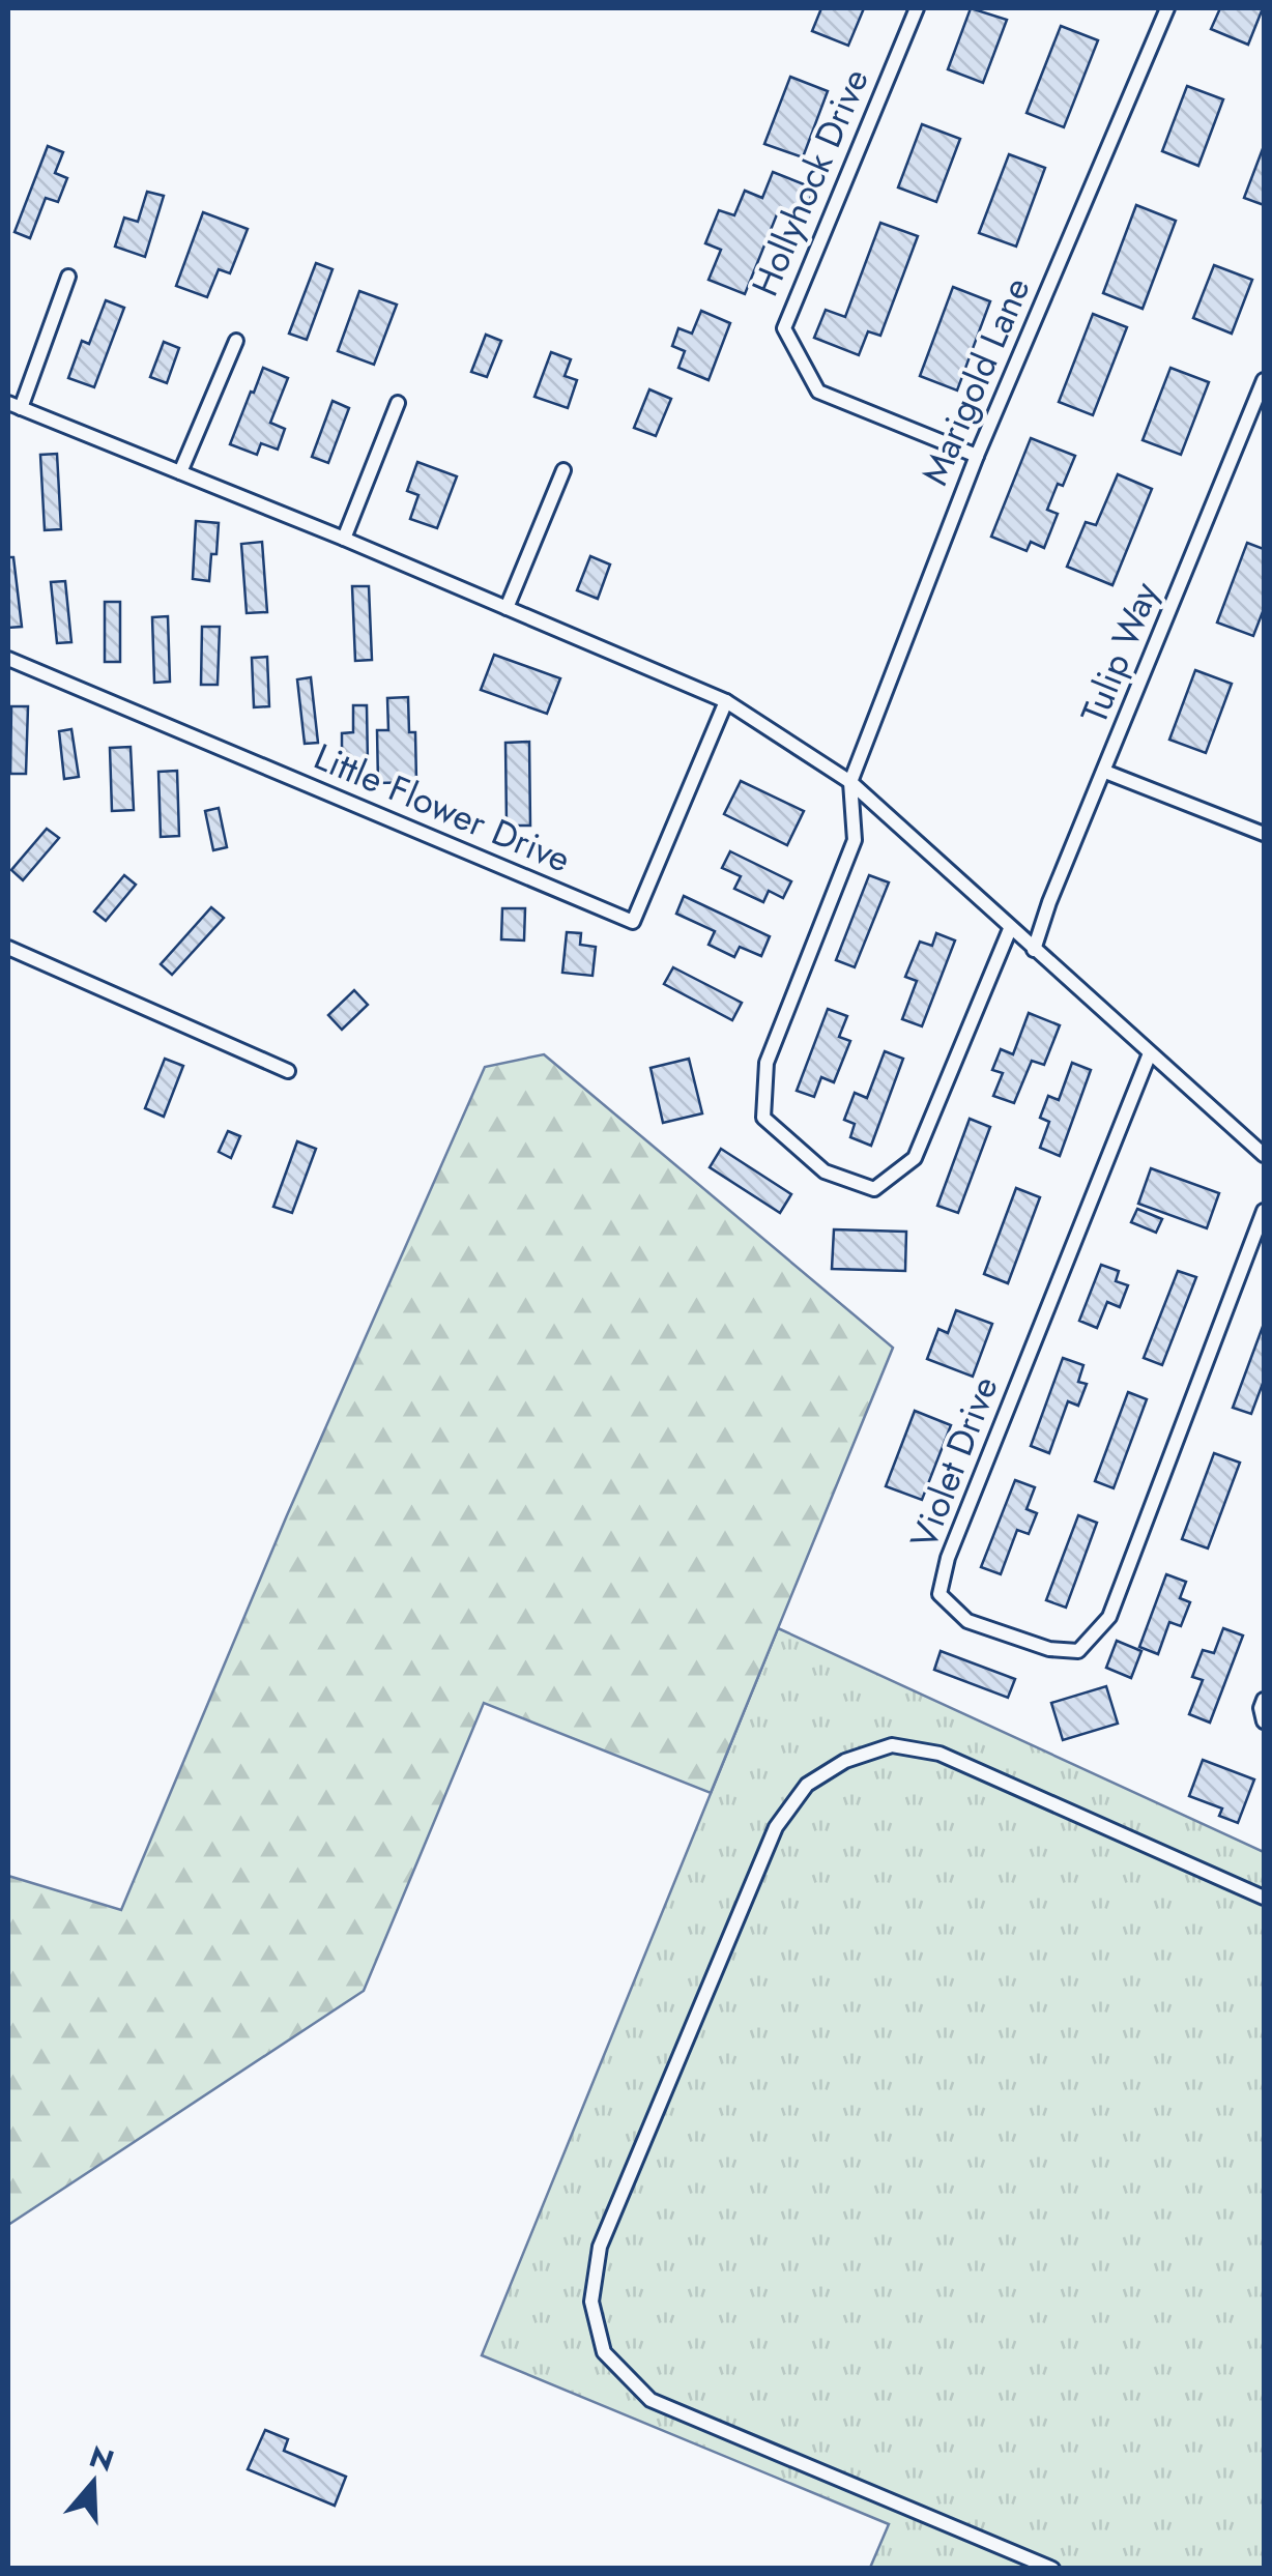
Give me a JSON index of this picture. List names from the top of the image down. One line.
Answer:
{"streets":{"lane":["Hollyhock Drive","Marigold Lane","Tulip Way","Little Flower Drive","Violet Drive"]},"crossings":[["Hollyhock Drive","Marigold Lane"]],"north":"top"}
